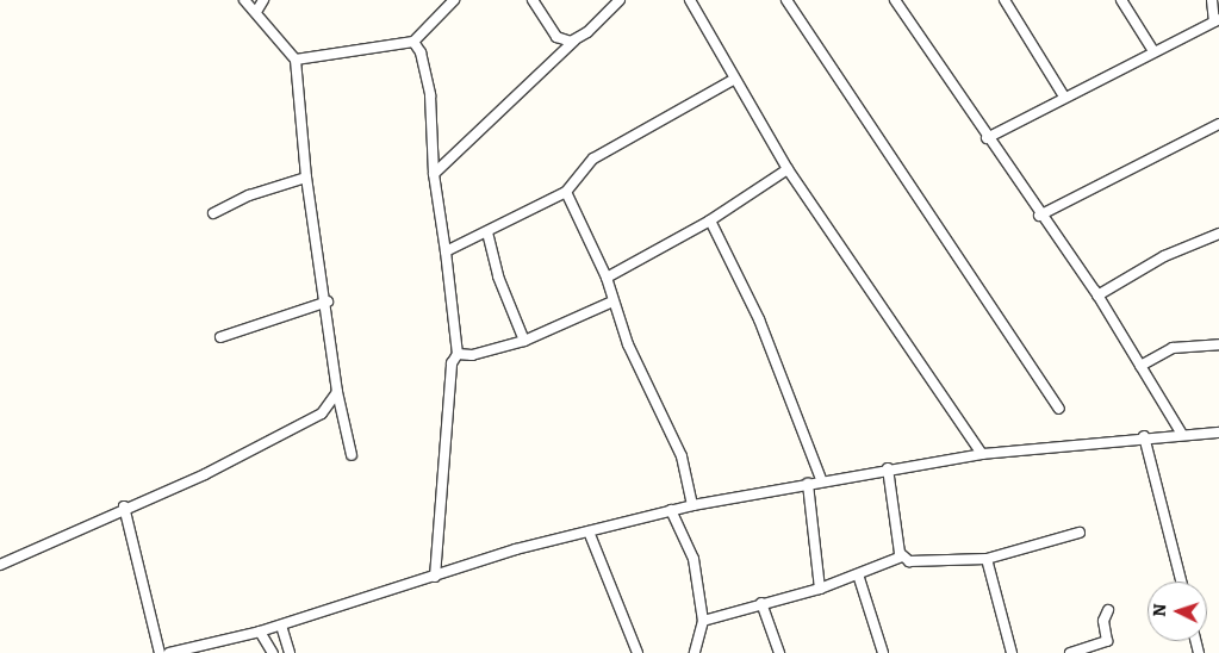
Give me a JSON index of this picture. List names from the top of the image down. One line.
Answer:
{"north":"left"}
